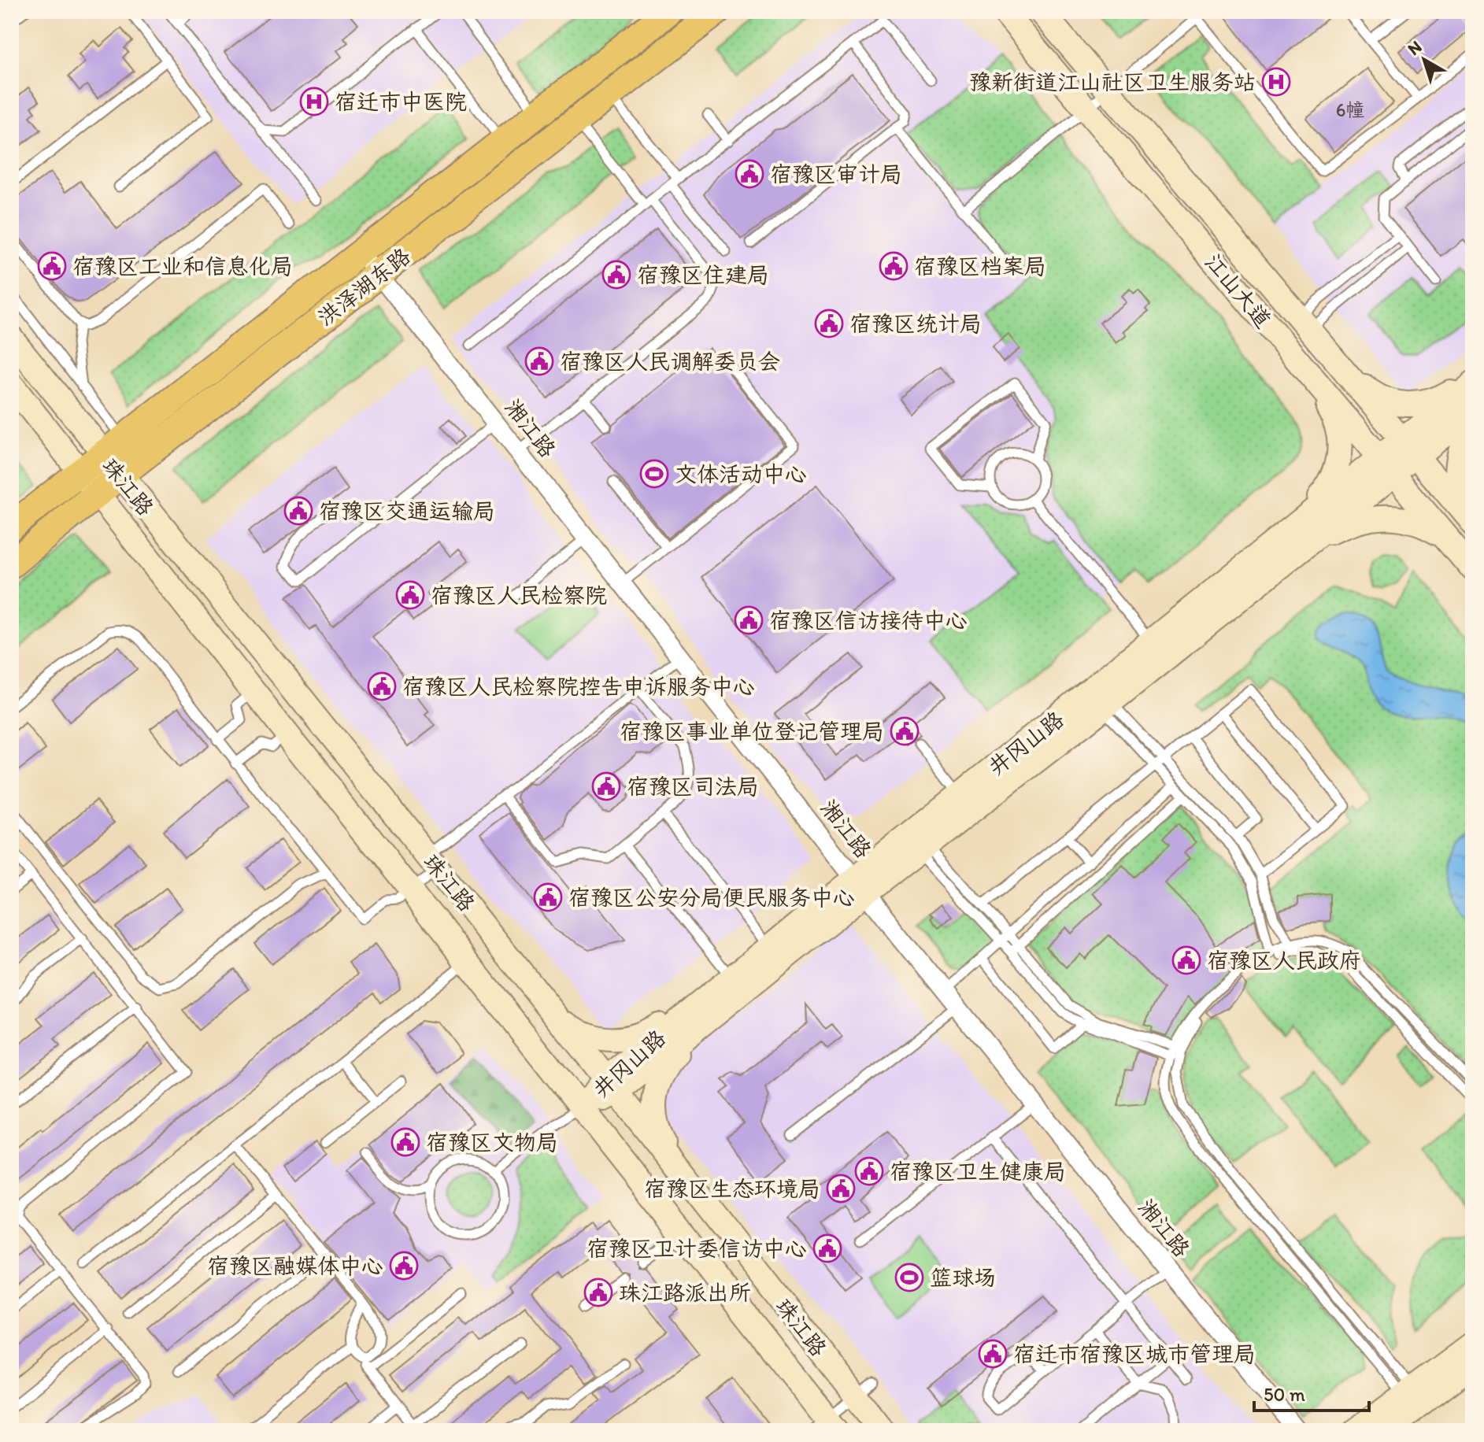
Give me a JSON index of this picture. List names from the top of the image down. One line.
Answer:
{"streets":{"main road":["洪泽湖东路"],"street":["江山大道","湘江路","珠江路","井冈山路"]},"crossings":[["洪泽湖东路","湘江路"],["洪泽湖东路","珠江路"],["江山大道","井冈山路"],["湘江路","井冈山路"],["珠江路","井冈山路"]],"places":{"hospital":["豫新街道江山社区卫生服务站","宿迁市中医院"],"public building":["宿豫区审计局","宿豫区工业和信息化局","宿豫区档案局","宿豫区住建局","宿豫区统计局","宿豫区人民调解委员会","宿豫区交通运输局","宿豫区人民检察院","宿豫区信访接待中心","宿豫区人民检察院控告申诉服务中心","宿豫区事业单位登记管理局","宿豫区司法局","宿豫区公安分局便民服务中心","宿豫区人民政府","宿豫区文物局","宿豫区卫生健康局","宿豫区生态环境局","宿豫区卫计委信访中心","宿豫区融媒体中心","珠江路派出所","宿迁市宿豫区城市管理局"],"sports":["文体活动中心","篮球场"]},"house_numbers":["6幢"],"scale_bar":"50 m","north":"top left"}
